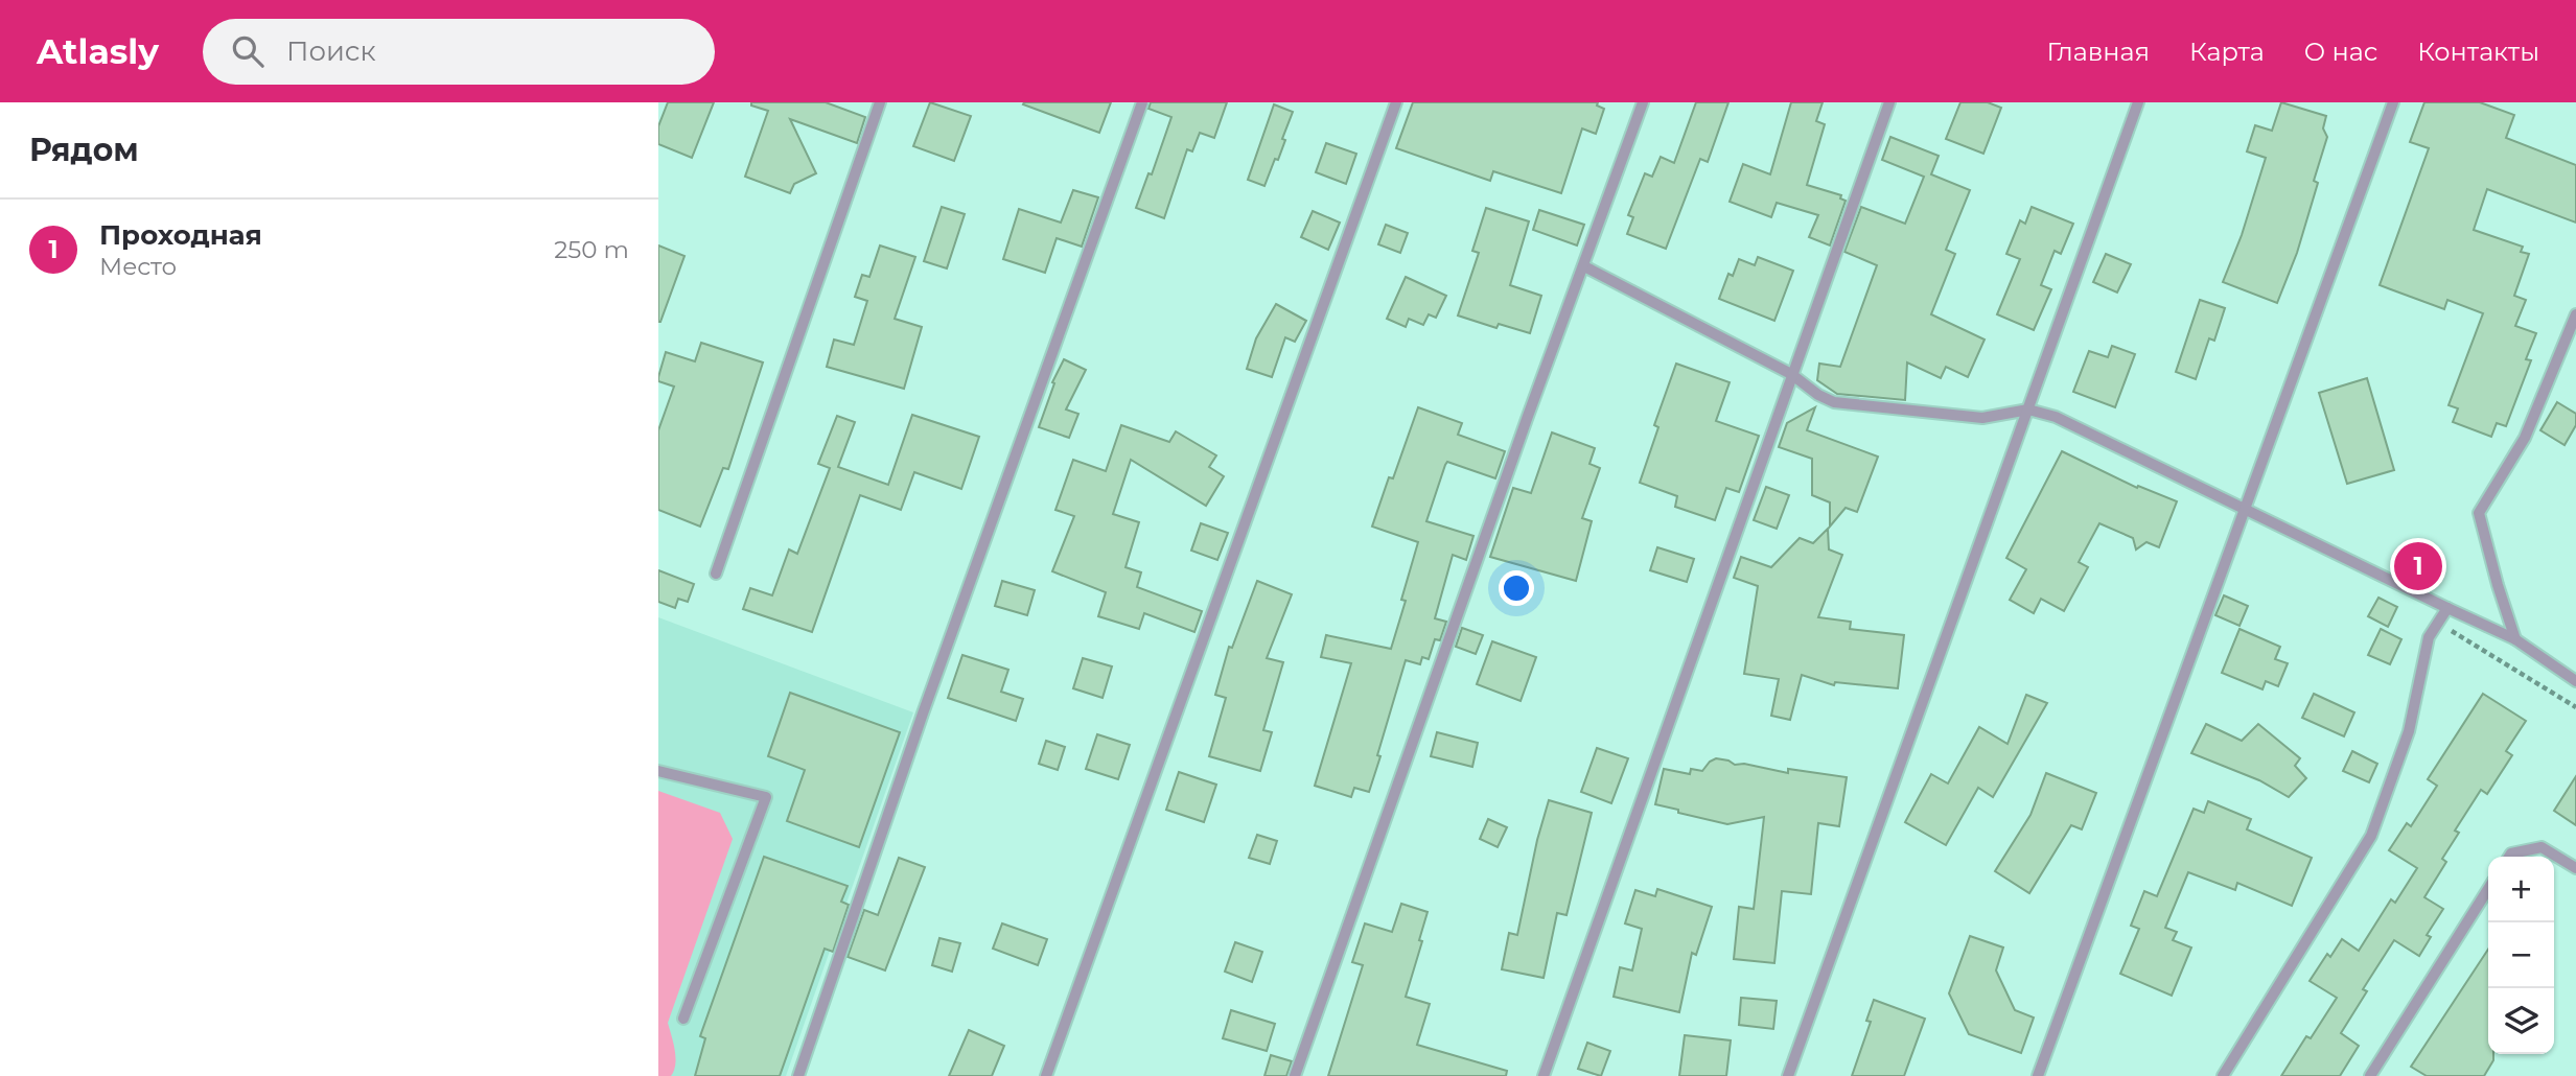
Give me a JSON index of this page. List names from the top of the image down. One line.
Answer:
{"page":{"header":"Atlasly","search":"Поиск","nav":["Главная","Карта","О нас","Контакты"],"heading":"Рядом","list":[{"mark":"1","name":"Проходная","note":"Место","value":"250 m"}],"pins":"1","map_buttons":["+","−"]}}
